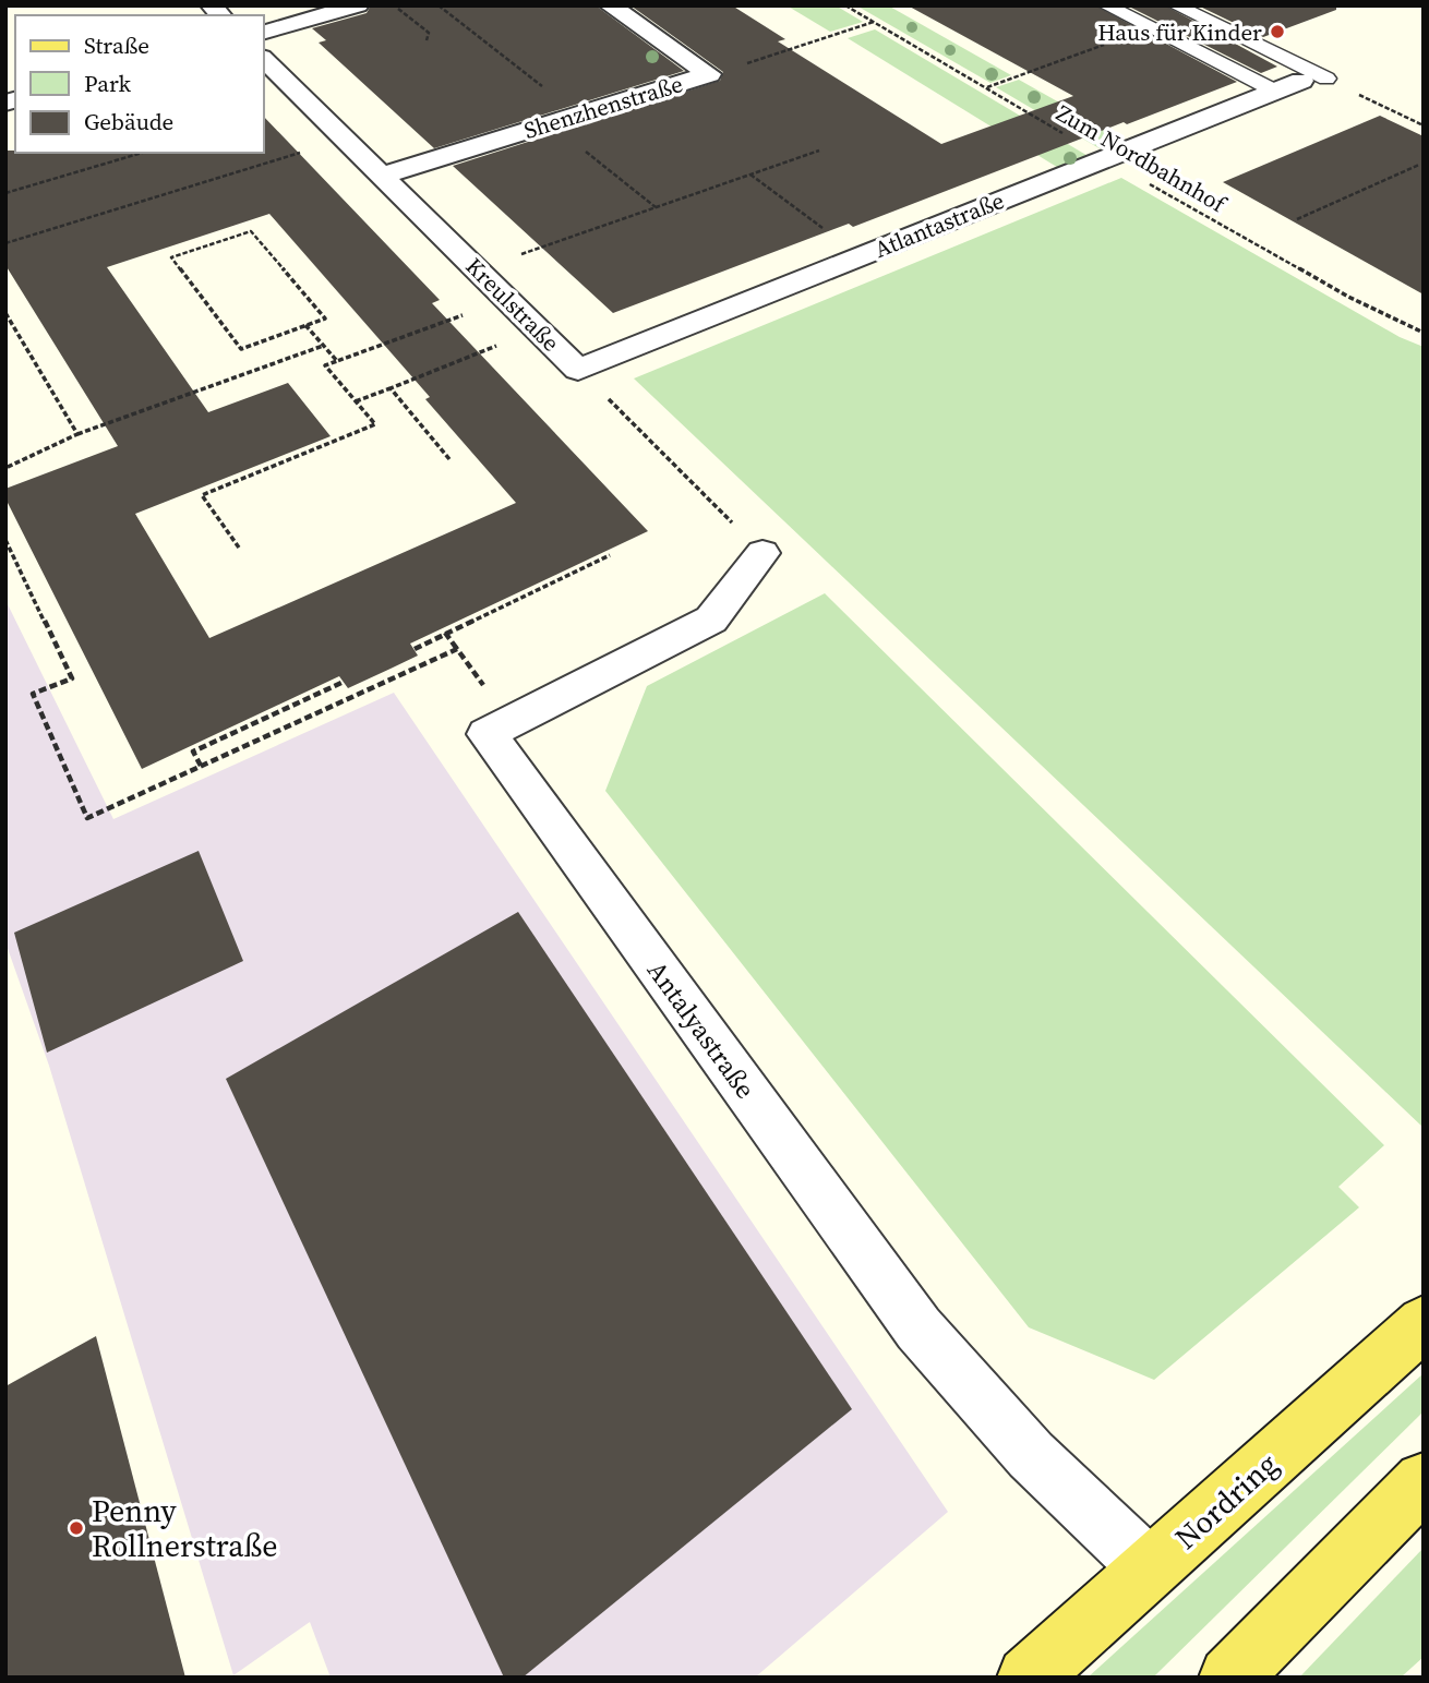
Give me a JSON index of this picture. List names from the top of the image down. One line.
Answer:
{"streets":{"main road":["Nordring"],"street":["Shenzhenstraße","Atlantastraße","Kreulstraße","Antalyastraße"],"path":["Zum Nordbahnhof"]},"crossings":[["Shenzhenstraße","Kreulstraße"],["Zum Nordbahnhof","Atlantastraße"],["Atlantastraße","Kreulstraße"],["Kreulstraße","Antalyastraße"],["Antalyastraße","Nordring"]],"places":["Haus für Kinder","Penny Rollnerstraße"],"legend":["Straße","Park","Gebäude"]}
